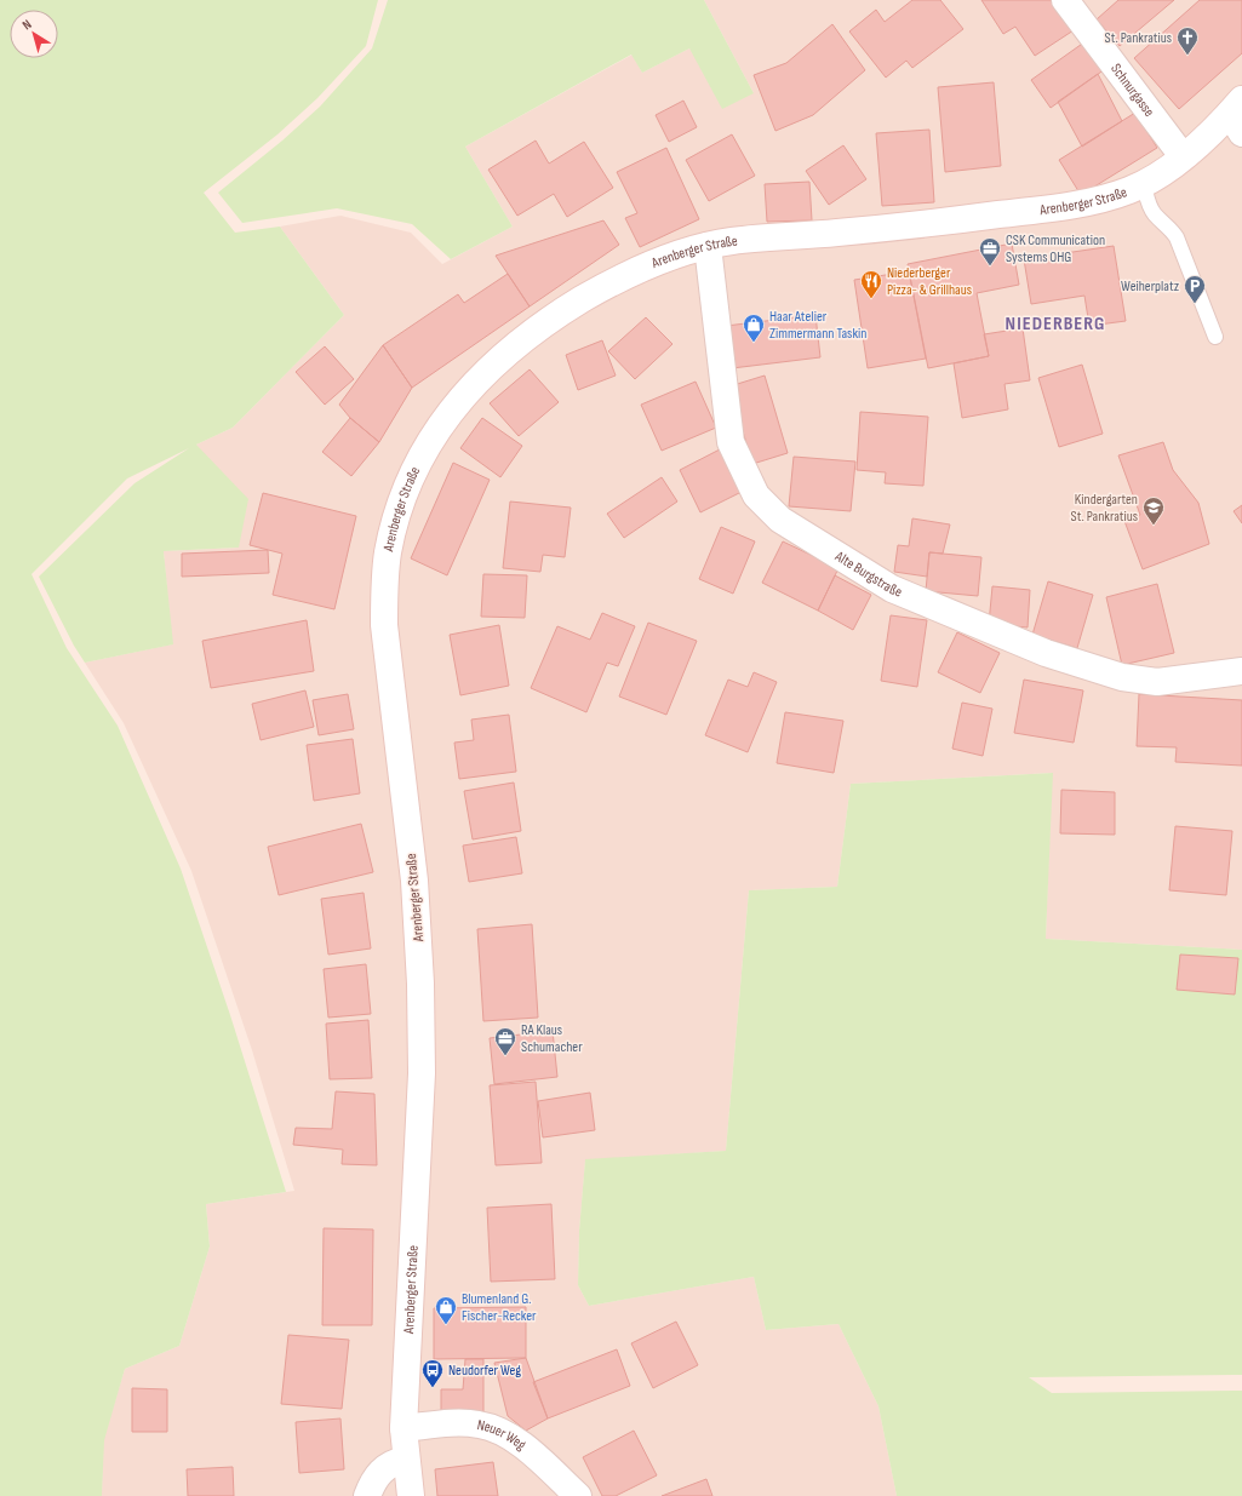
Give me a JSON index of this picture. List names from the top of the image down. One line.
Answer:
{"streets":{"main road":["Schnurgasse","Arenberger Straße","Alte Burgstraße","Neuer Weg"]},"crossings":[["Schnurgasse","Arenberger Straße"],["Arenberger Straße","Alte Burgstraße"],["Arenberger Straße","Neuer Weg"]],"districts":["NIEDERBERG"],"places":{"church":["St. Pankratius"],"office":["CSK Communication Systems OHG","RA Klaus Schumacher"],"restaurant":["Niederberger Pizza- & Grillhaus"],"parking":["Weiherplatz"],"shop":["Haar Atelier Zimmermann Taskin","Blumenland G. Fischer-Recker"],"school or university":["Kindergarten St. Pankratius"],"bus stop":["Neudorfer Weg"]},"north":"top left"}
